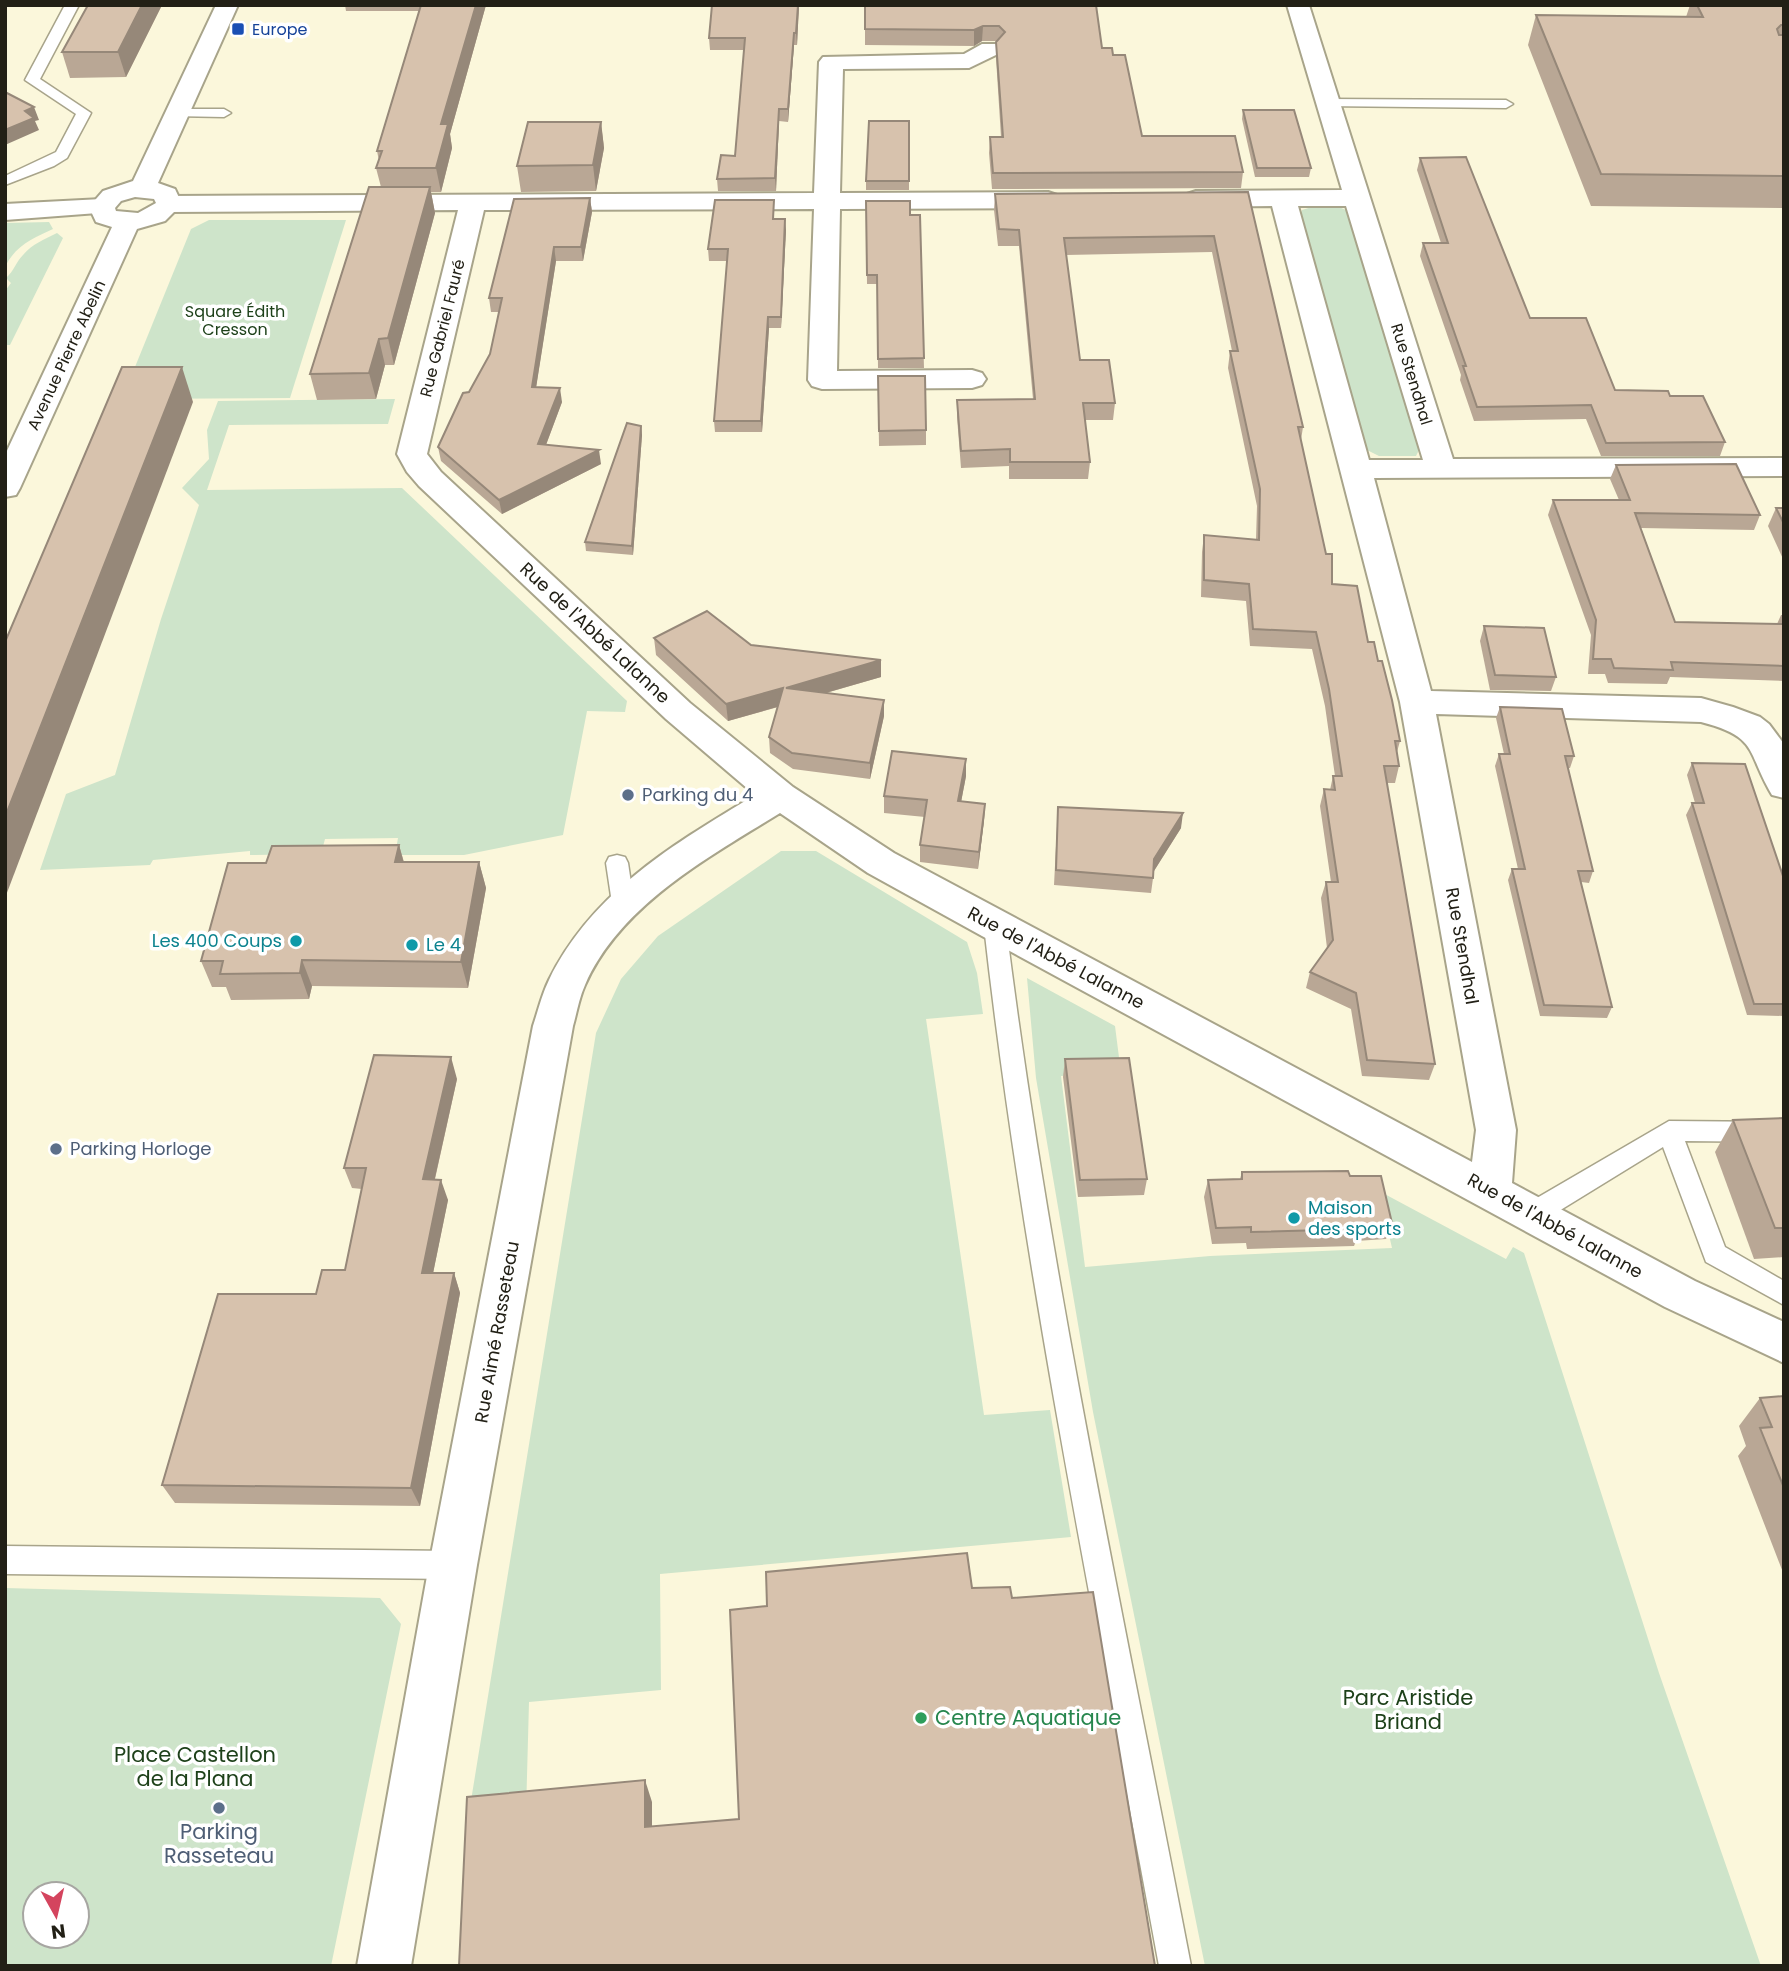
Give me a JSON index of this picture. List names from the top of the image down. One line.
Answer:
{"streets":{"street":["Rue Gabriel Fauré","Avenue Pierre Abelin","Rue Stendhal","Rue de l'Abbé Lalanne","Rue Aimé Rasseteau"]},"crossings":[["Rue Gabriel Fauré","Rue de l'Abbé Lalanne"],["Rue Stendhal","Rue de l'Abbé Lalanne"],["Rue de l'Abbé Lalanne","Rue Aimé Rasseteau"]],"parks":["Square Édith Cresson","Parc Aristide Briand","Place Castellon de la Plana"],"places":{"transit":["Europe"],"other":["Parking du 4","Les 400 Coups","Le 4","Parking Horloge","Maison des sports","Centre Aquatique","Parking Rasseteau"]},"north":"bottom"}
